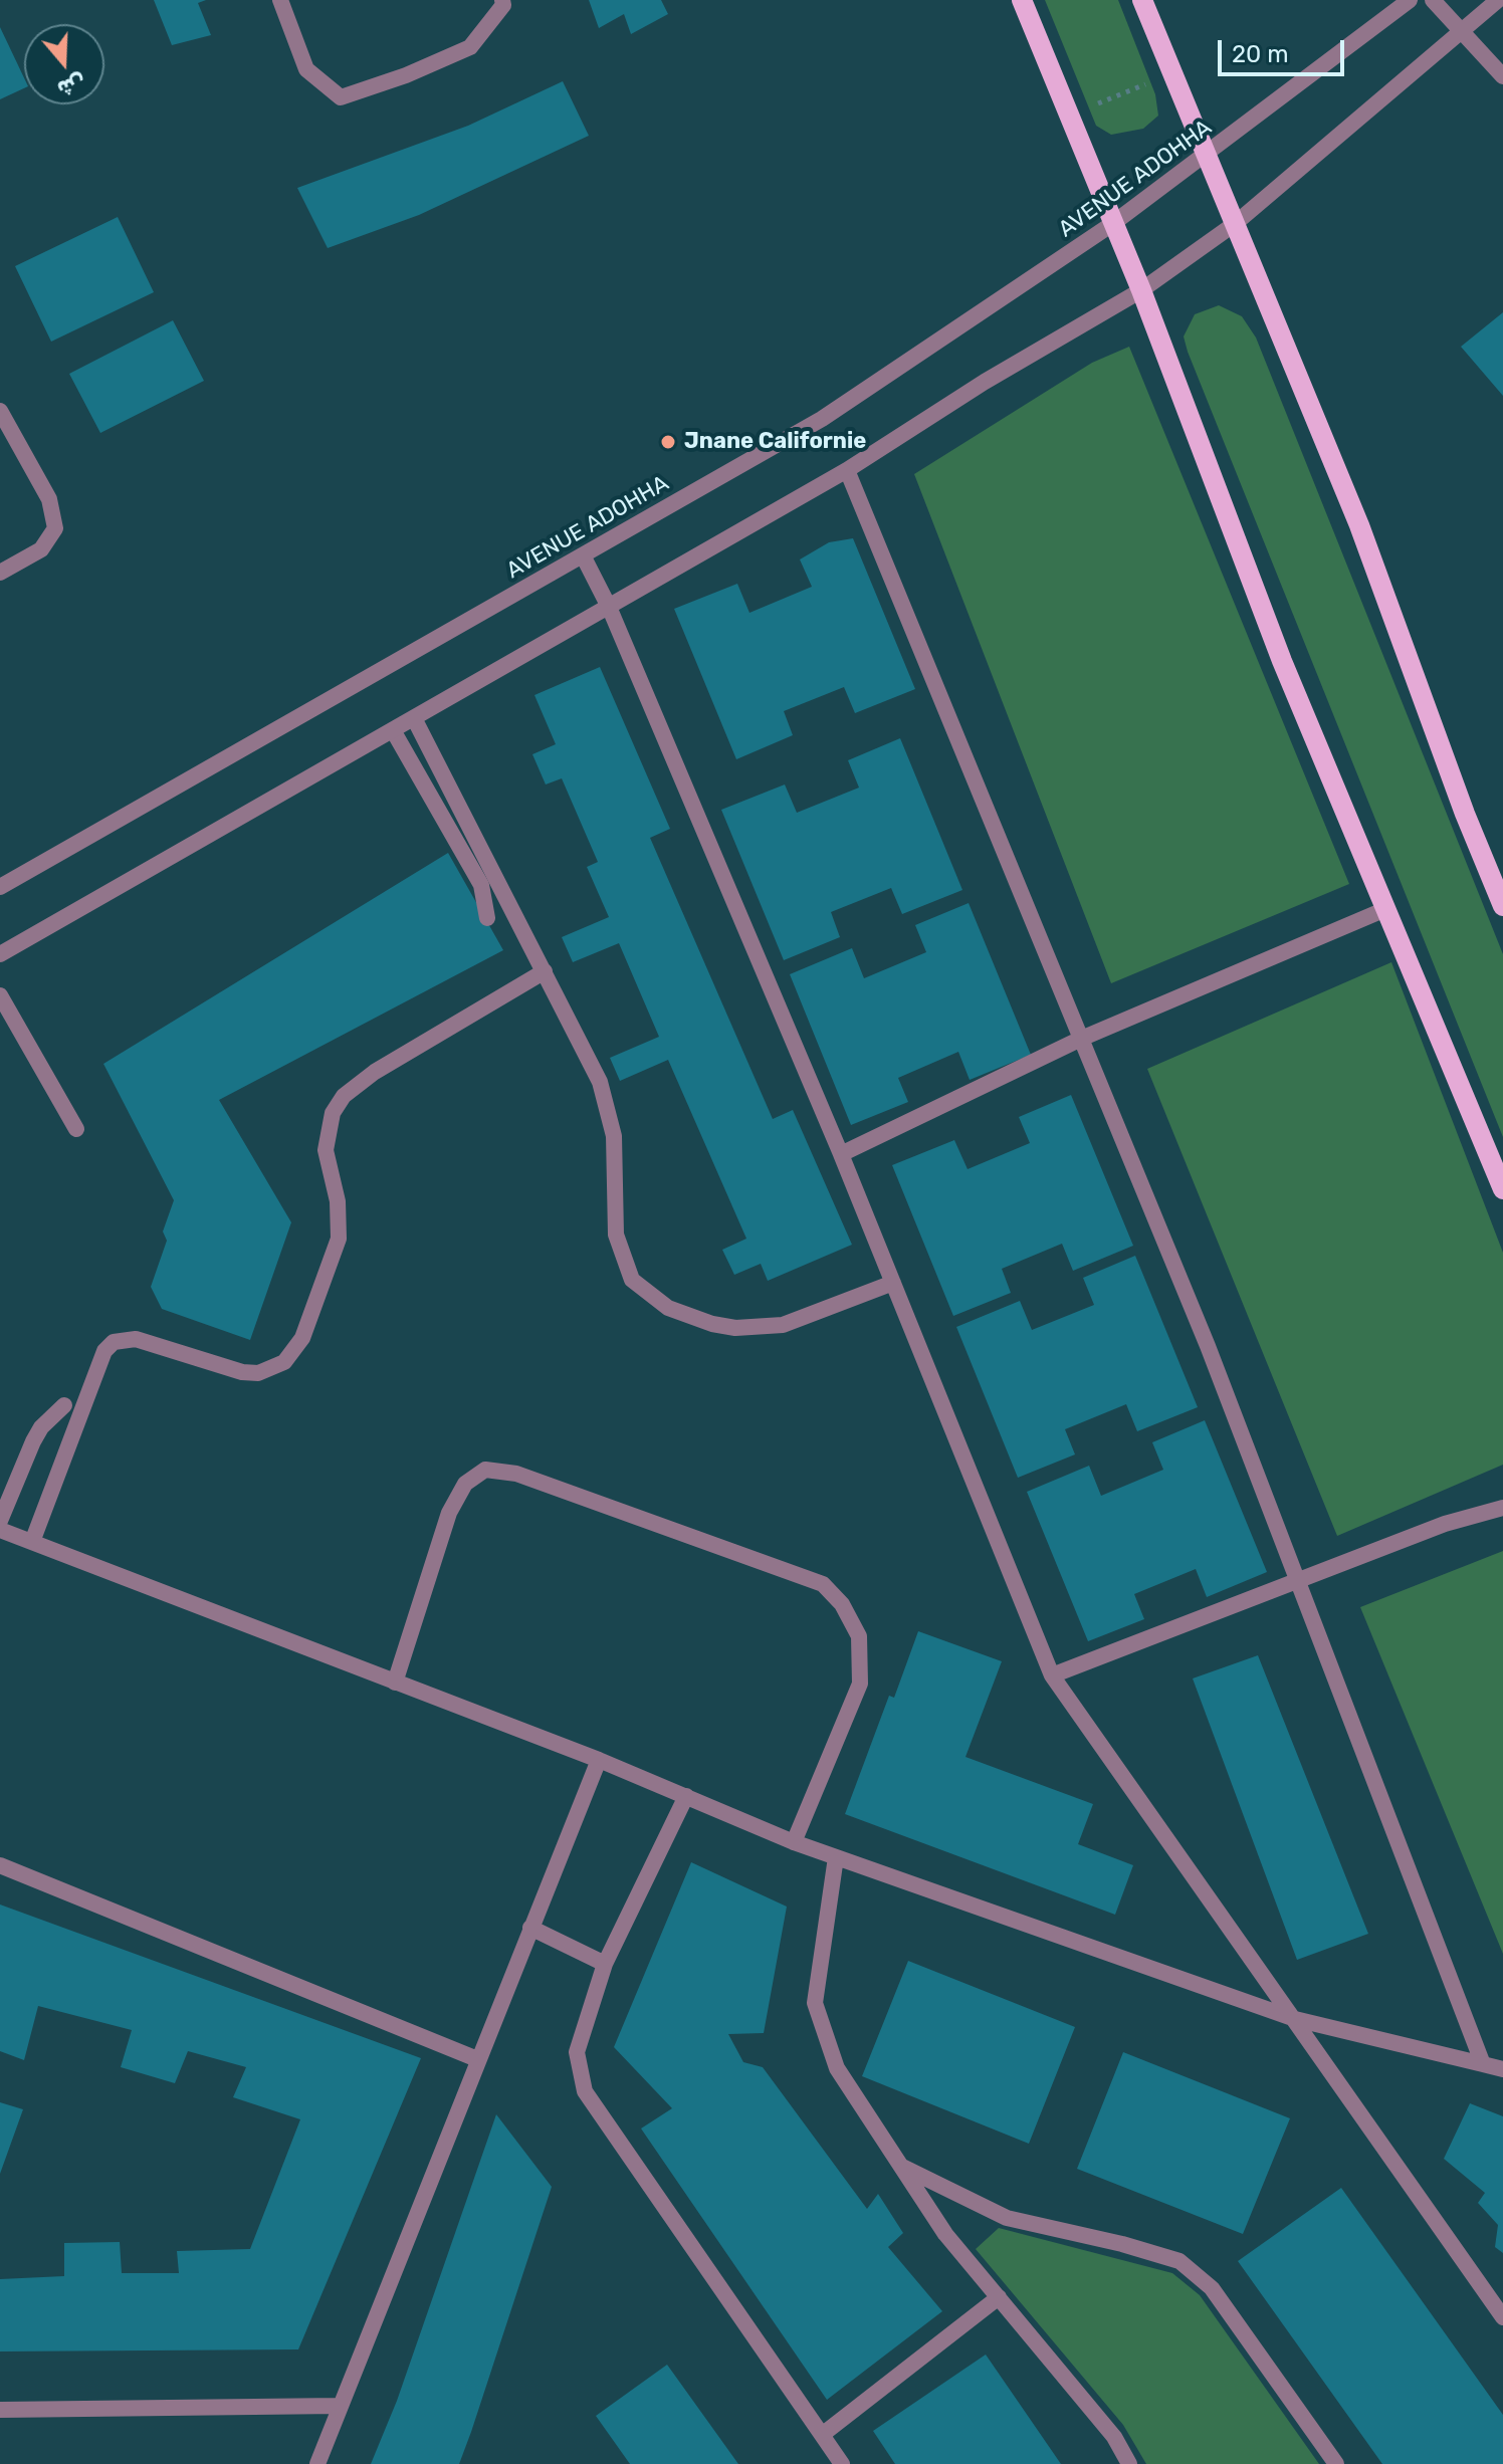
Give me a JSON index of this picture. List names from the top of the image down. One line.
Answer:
{"streets":{"street":["AVENUE ADOHHA"]},"places":["Jnane Californie"],"scale_bar":"20 m","north":"bottom"}
